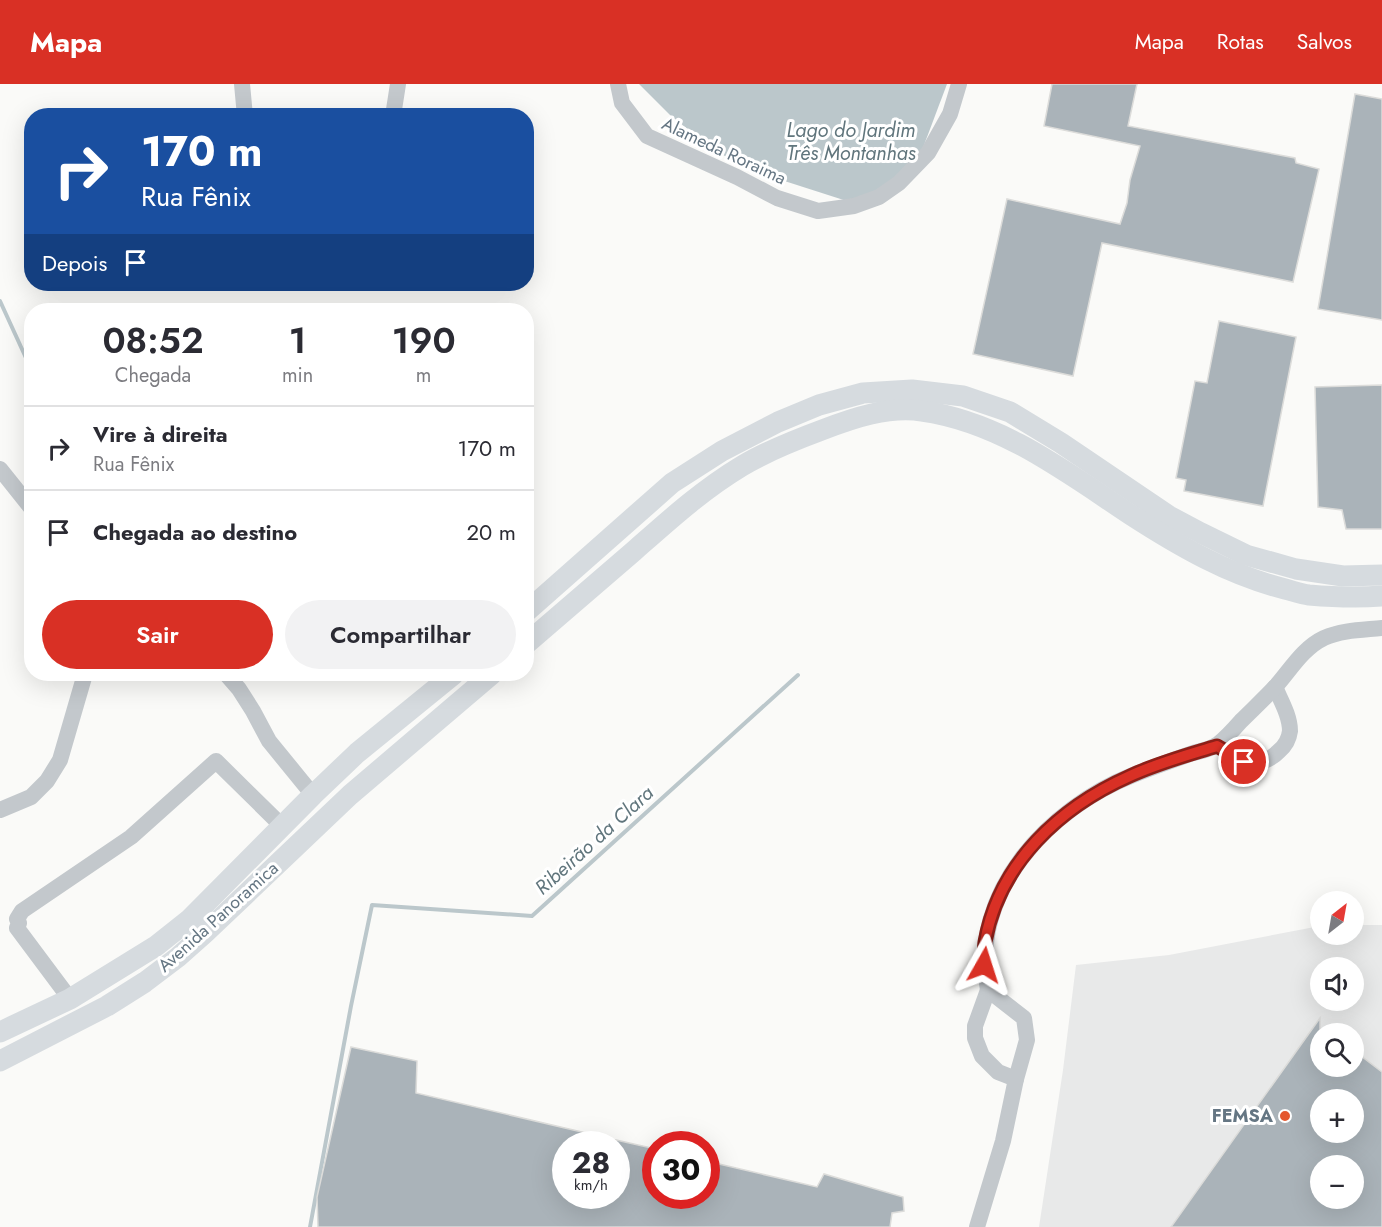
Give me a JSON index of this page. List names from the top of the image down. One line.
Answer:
{"streets":{"main road":["Avenida Panoramica"],"street":["Alameda Roraima"]},"water":["Lago do Jardim Três Montanhas","Ribeirão da Clara"],"places":["FEMSA"],"north":"top right","page":{"header":"Mapa","nav":["Mapa","Rotas","Salvos"],"turn":["170 m","Rua Fênix"],"then":"Depois","eta":["08:52","Chegada","1","min","190","m"],"list":[{"name":"Vire à direita","note":"Rua Fênix","value":"170 m"},{"name":"Chegada ao destino","value":"20 m"}],"buttons":["Sair","Compartilhar"],"map_buttons":["+","−"],"speed":"28 km/h","limit":"30"}}
